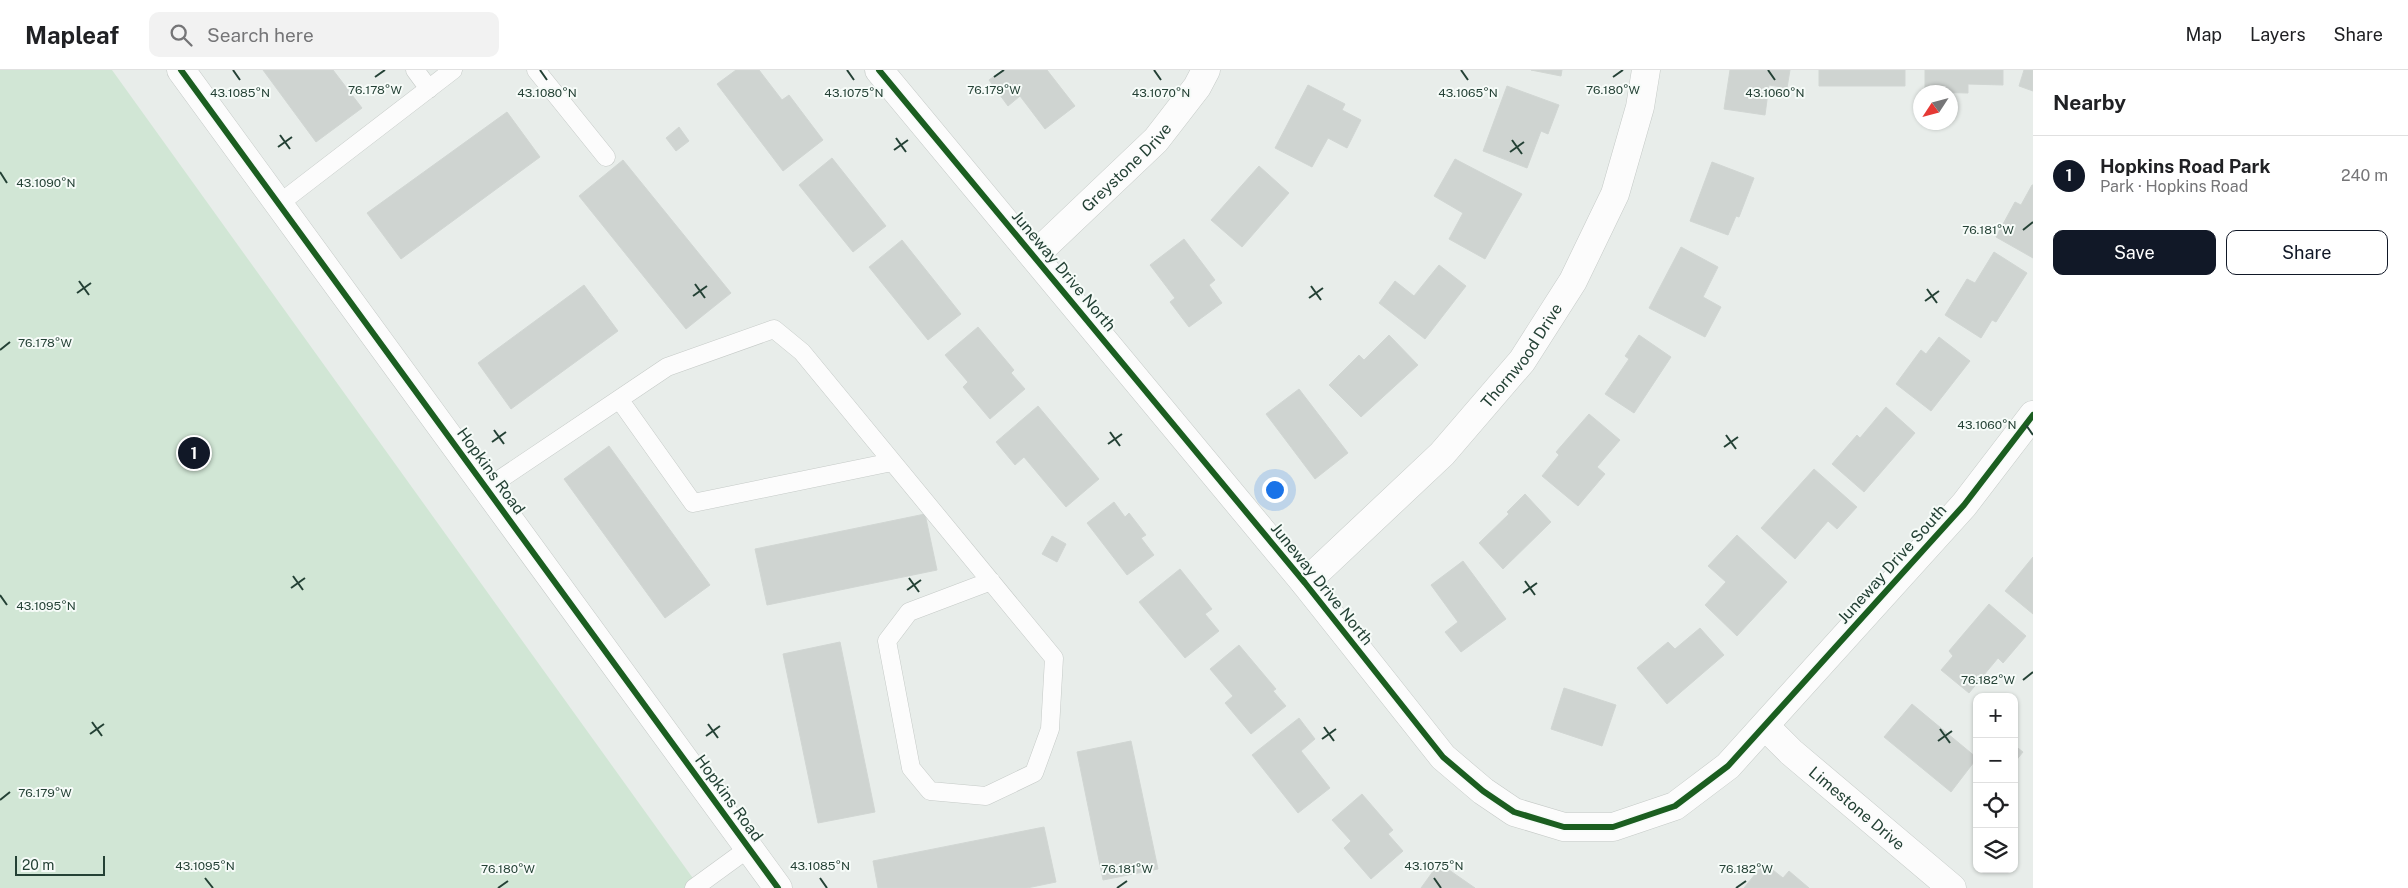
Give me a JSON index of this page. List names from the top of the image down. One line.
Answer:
{"streets":{"street":["Greystone Drive","Juneway Drive North","Thornwood Drive","Hopkins Road","Juneway Drive South","Limestone Drive"]},"crossings":[["Greystone Drive","Juneway Drive North"],["Juneway Drive North","Thornwood Drive"],["Juneway Drive North","Juneway Drive South"],["Juneway Drive North","Limestone Drive"],["Juneway Drive South","Limestone Drive"]],"scale_bar":"20 m","north":"bottom left","page":{"header":"Mapleaf","search":"Search here","nav":["Map","Layers","Share"],"heading":"Nearby","list":[{"mark":"1","name":"Hopkins Road Park","note":"Park · Hopkins Road","value":"240 m"}],"buttons":["Save","Share"],"pins":"1","map_buttons":["+","−"],"scale":"20 m"},"coordinates":["76.180°W","76.178°W","76.179°W","43.1085°N","43.1080°N","43.1075°N","43.1070°N","43.1065°N","43.1060°N","43.1090°N","76.181°W","43.1095°N","76.182°W"]}
